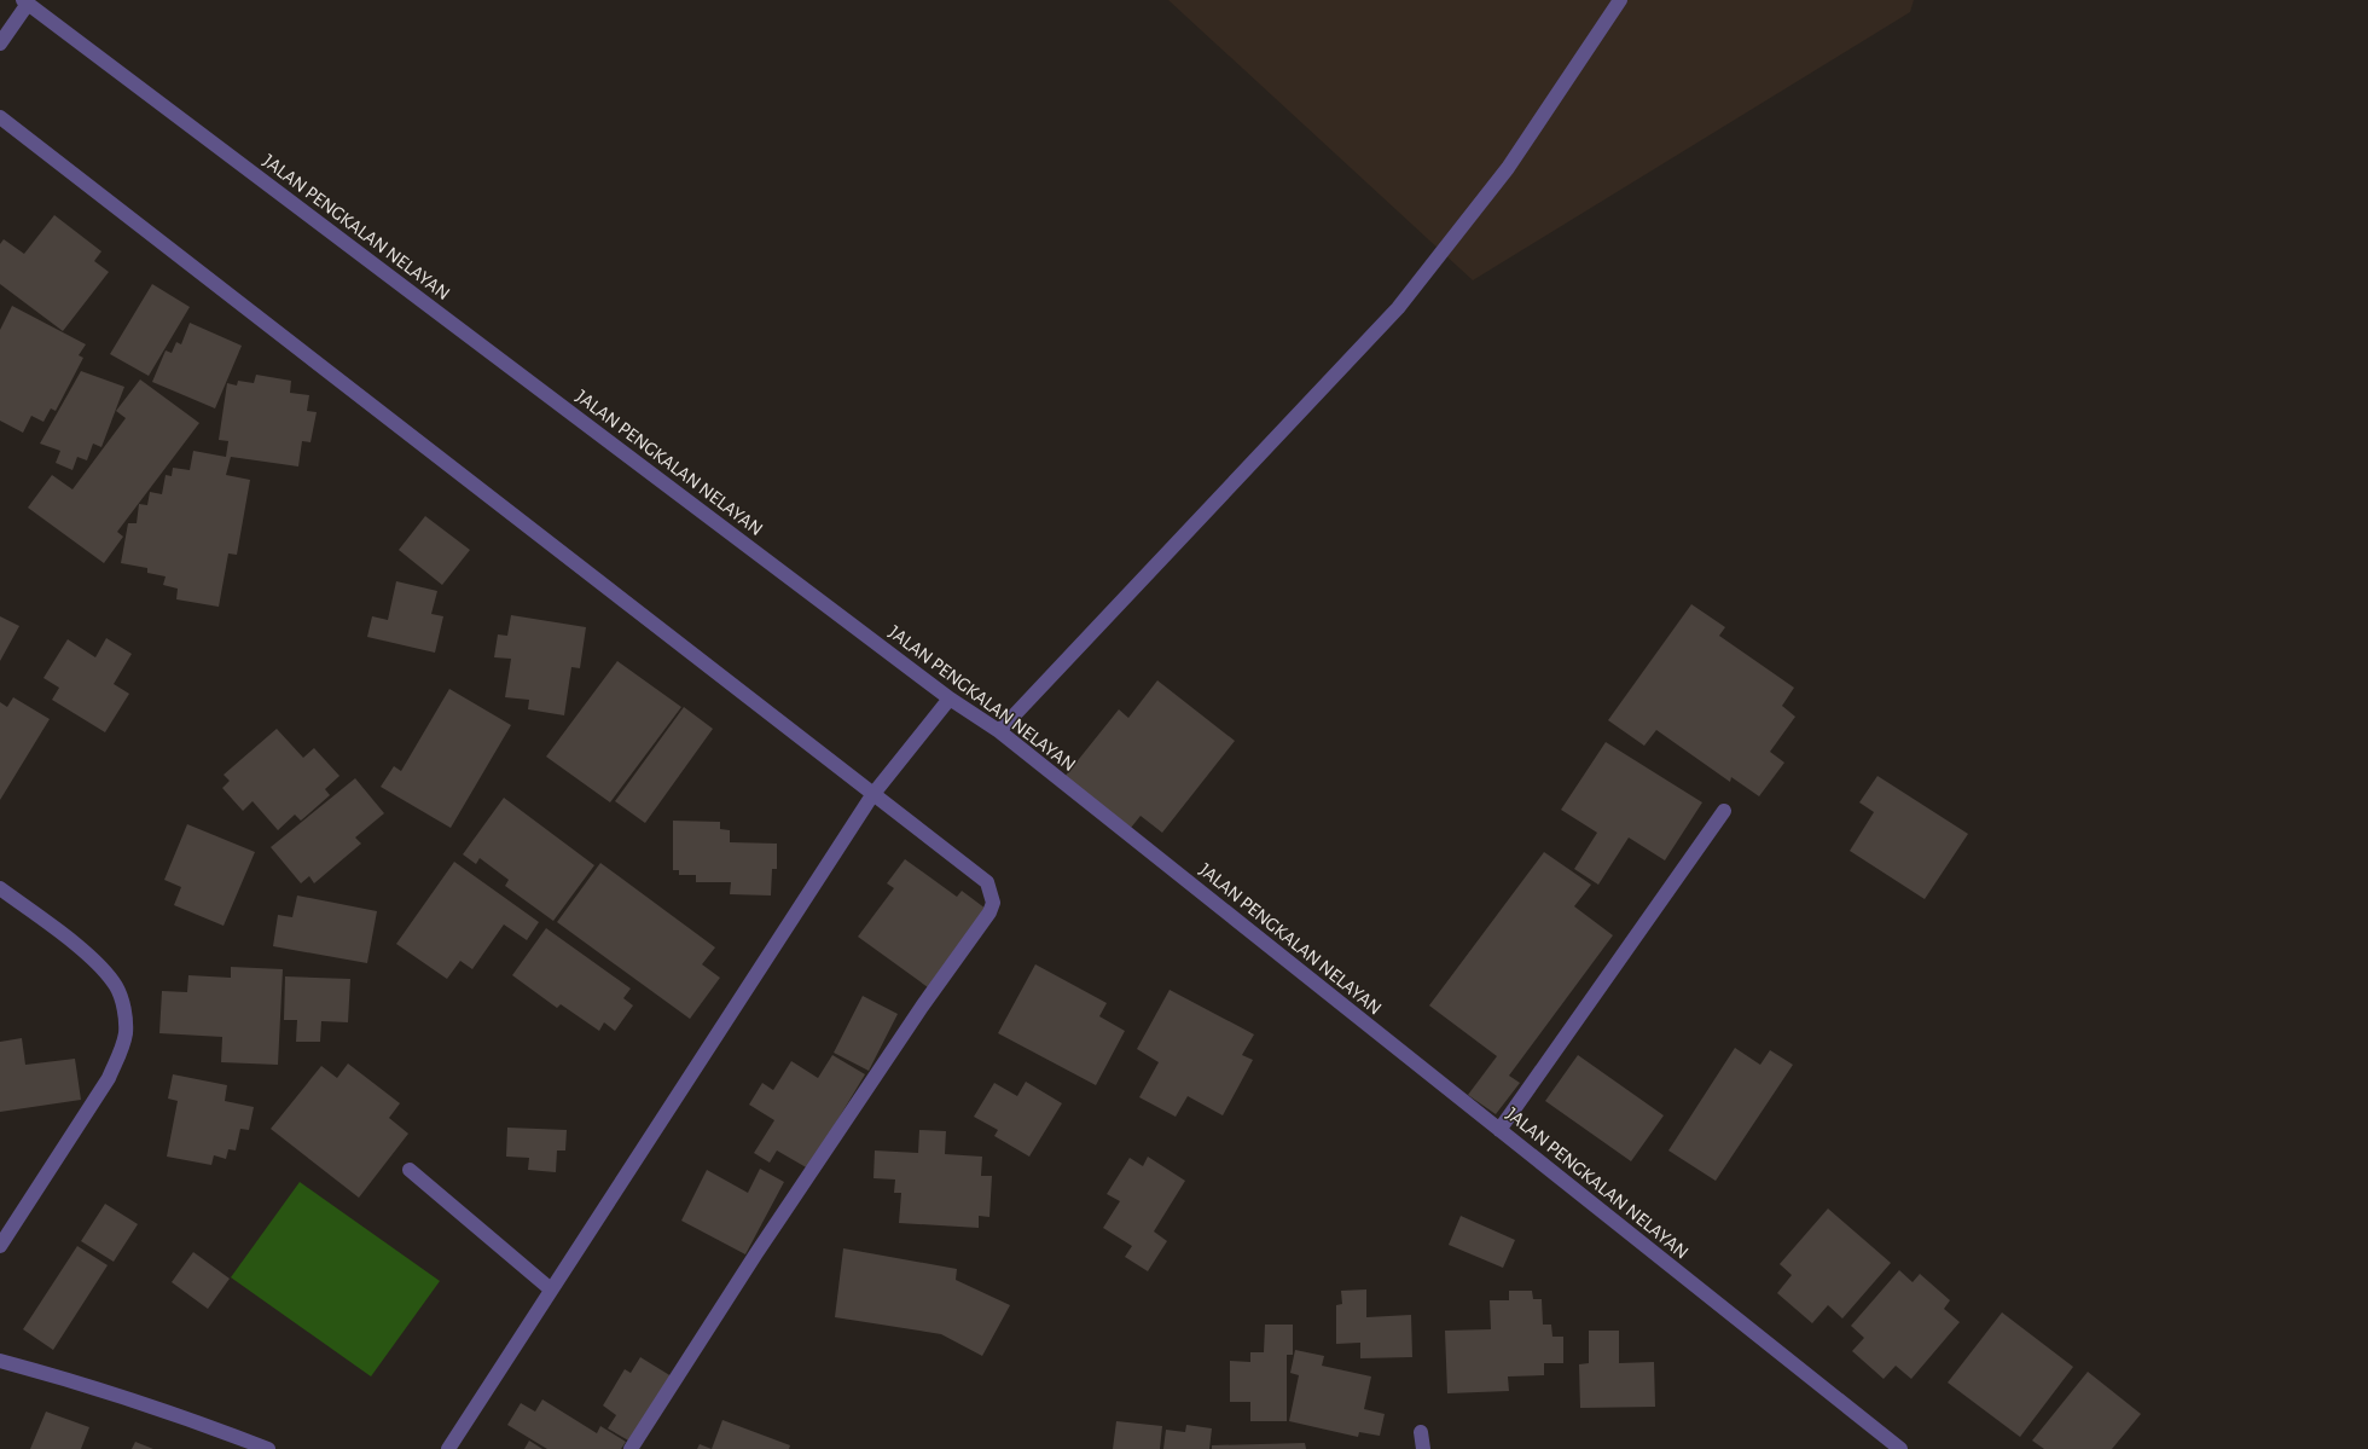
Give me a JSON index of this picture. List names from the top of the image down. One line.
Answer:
{"streets":{"street":["JALAN PENGKALAN NELAYAN"]}}
